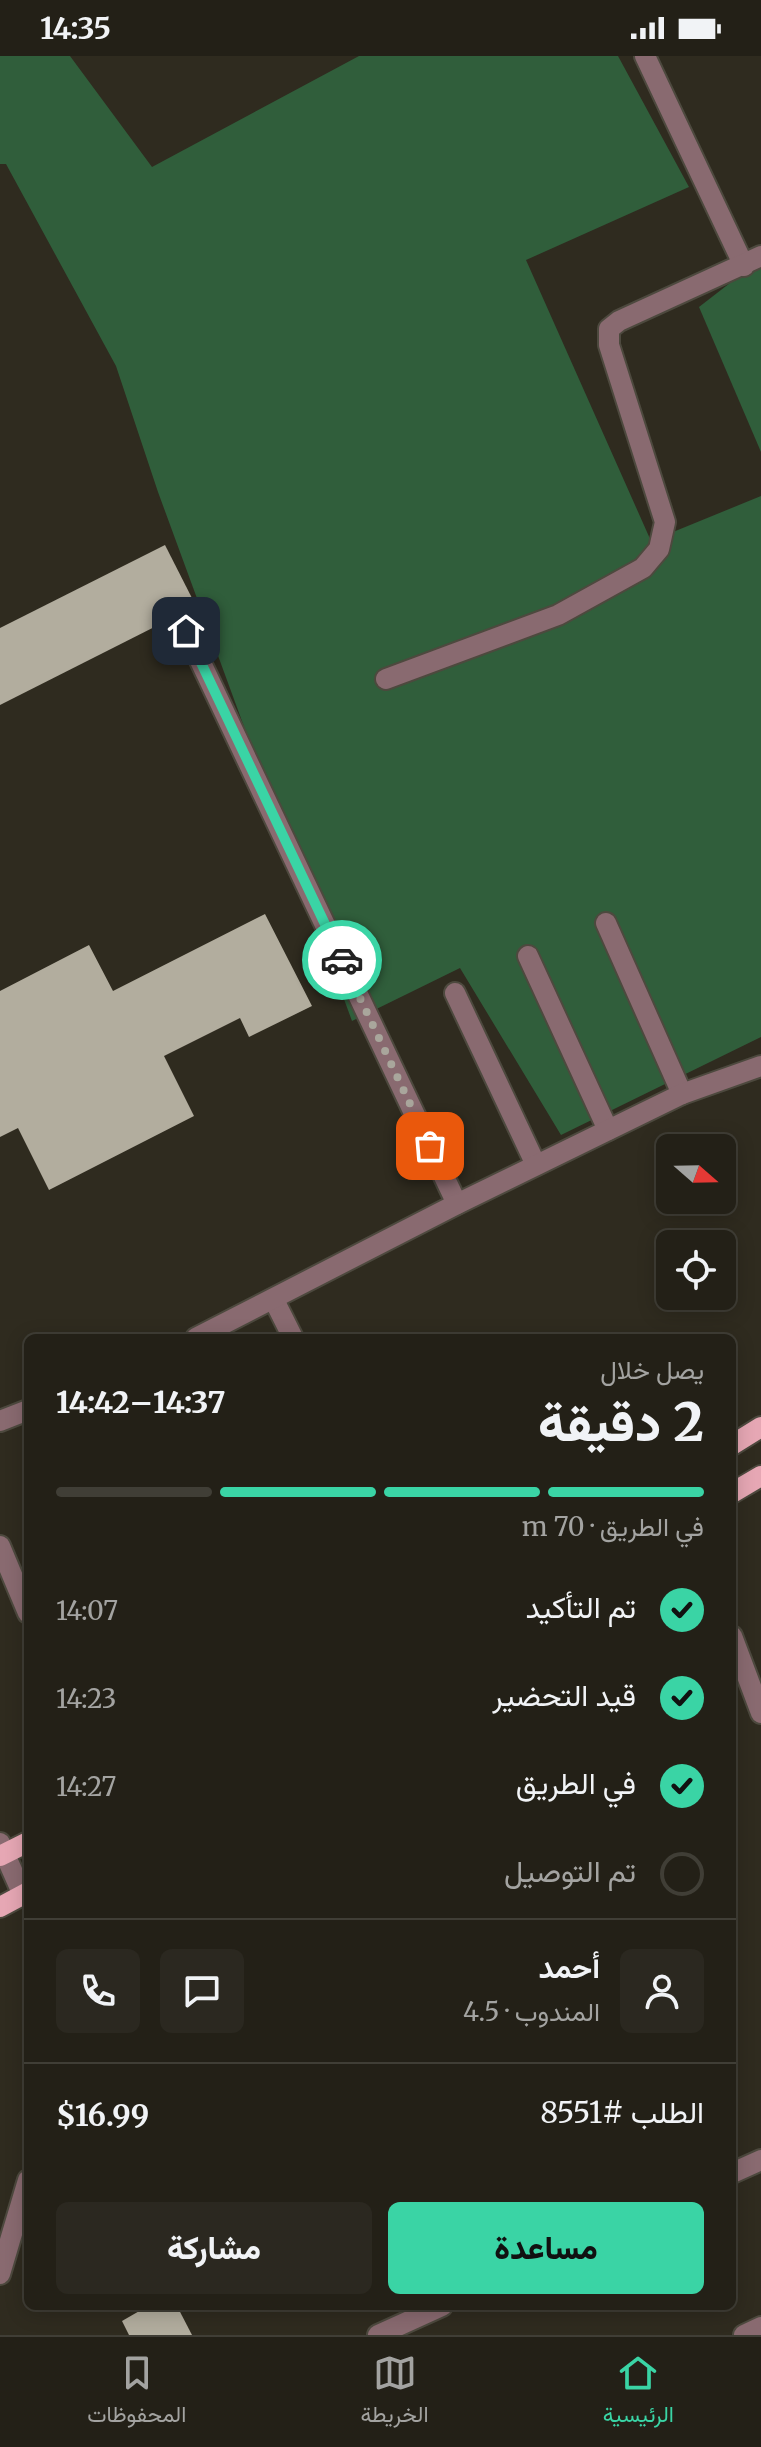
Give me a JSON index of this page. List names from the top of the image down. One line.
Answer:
{"north":"right","page":{"status":"14:35","heading":["2 دقيقة","يصل خلال","14:37–14:42"],"panel":["أحمد","المندوب · 4.5","الطلب #8551","$16.99"],"bar":"في الطريق · 70 m","list":[["تم التأكيد","14:07"],["قيد التحضير","14:23"],["في الطريق","14:27"],"تم التوصيل"],"buttons":["مساعدة","مشاركة"],"tabs":["الرئيسية","الخريطة","المحفوظات"]}}
